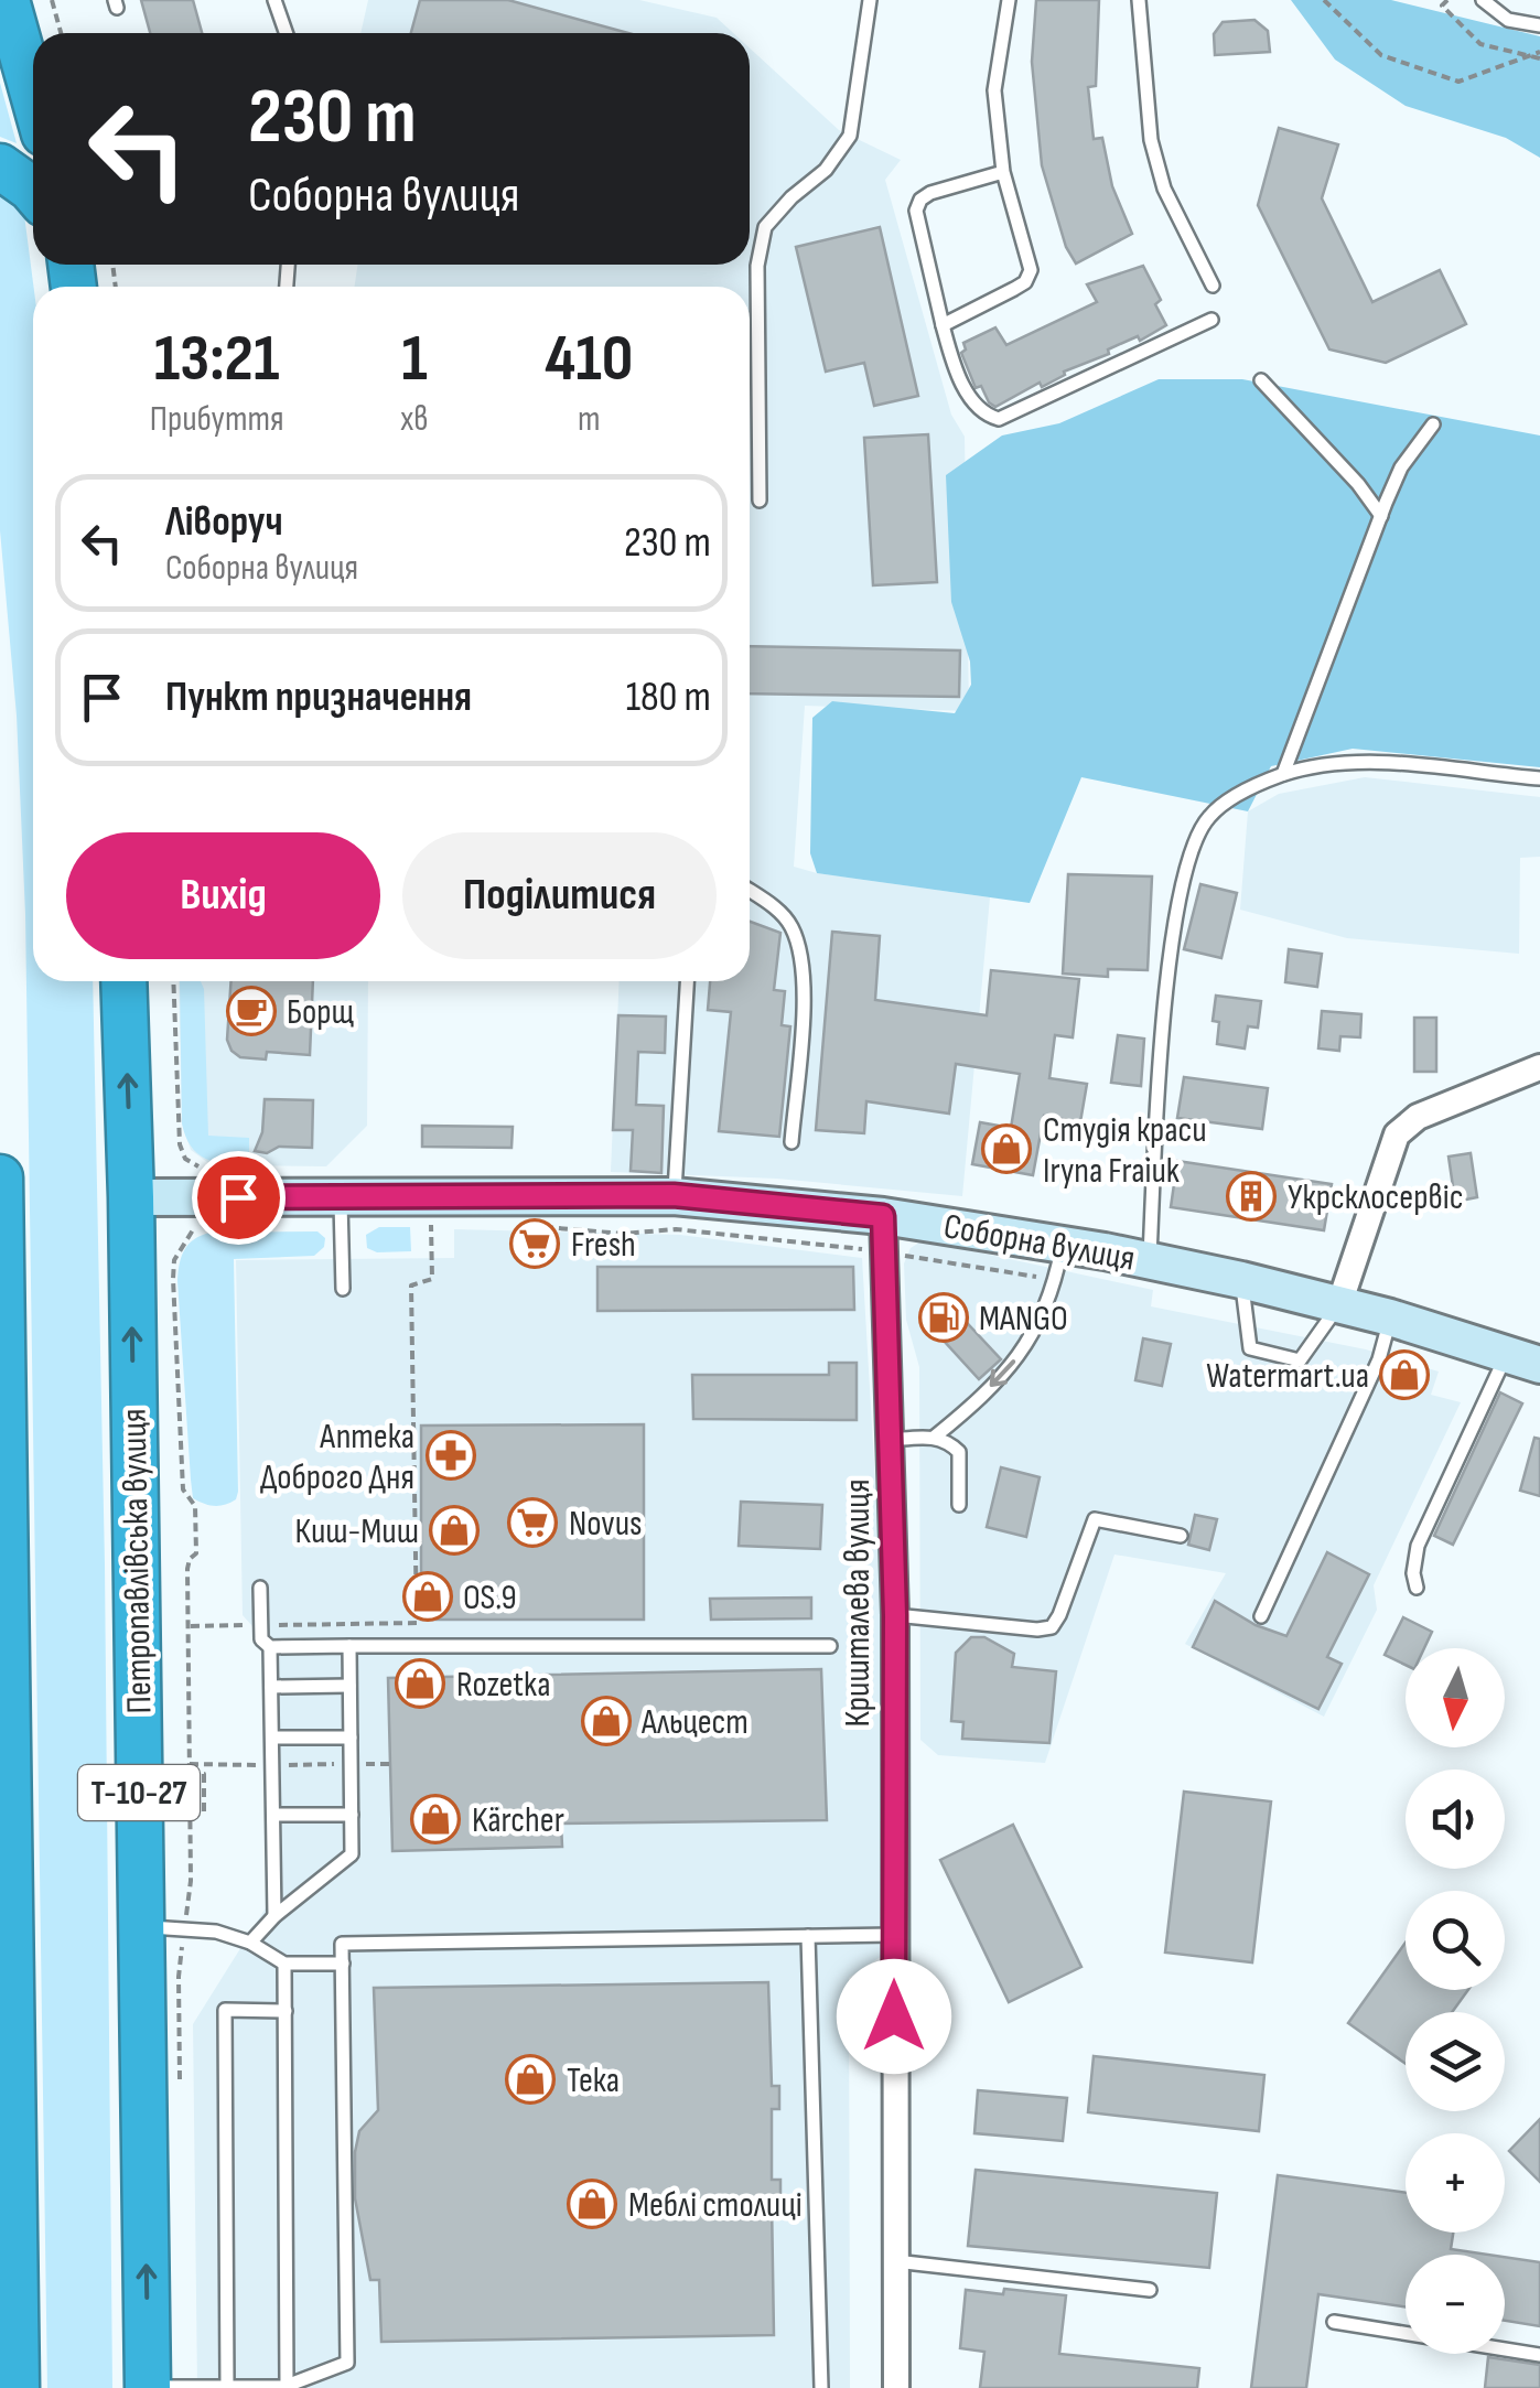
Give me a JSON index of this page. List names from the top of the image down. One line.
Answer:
{"streets":{"highway":["Петропавлівська вулиця","Т-10-27"],"main road":["Соборна вулиця"],"street":["Кришталева вулиця"]},"crossings":[["Соборна вулиця","Петропавлівська вулиця"],["Соборна вулиця","Кришталева вулиця"],["Соборна вулиця","Т-10-27"],["Петропавлівська вулиця","Т-10-27"]],"places":{"cafe":["Борщ"],"shop":["Студія краси Iryna Fraiuk","Watermart.ua","Киш-Миш","OS.9","Rozetka","Альцест","Kärcher","Тека","Меблі столиці"],"building":["Укрсклосервіс"],"supermarket":["Fresh","Novus"],"fuel station":["MANGO"],"pharmacy":["Аптека Доброго Дня"]},"north":"bottom","page":{"turn":["230 m","Соборна вулиця"],"eta":["13:21","Прибуття","1","хв","410","m"],"list":[{"name":"Ліворуч","note":"Соборна вулиця","value":"230 m"},{"name":"Пункт призначення","value":"180 m"}],"buttons":["Вихід","Поділитися"],"map_buttons":["+","−"]}}
